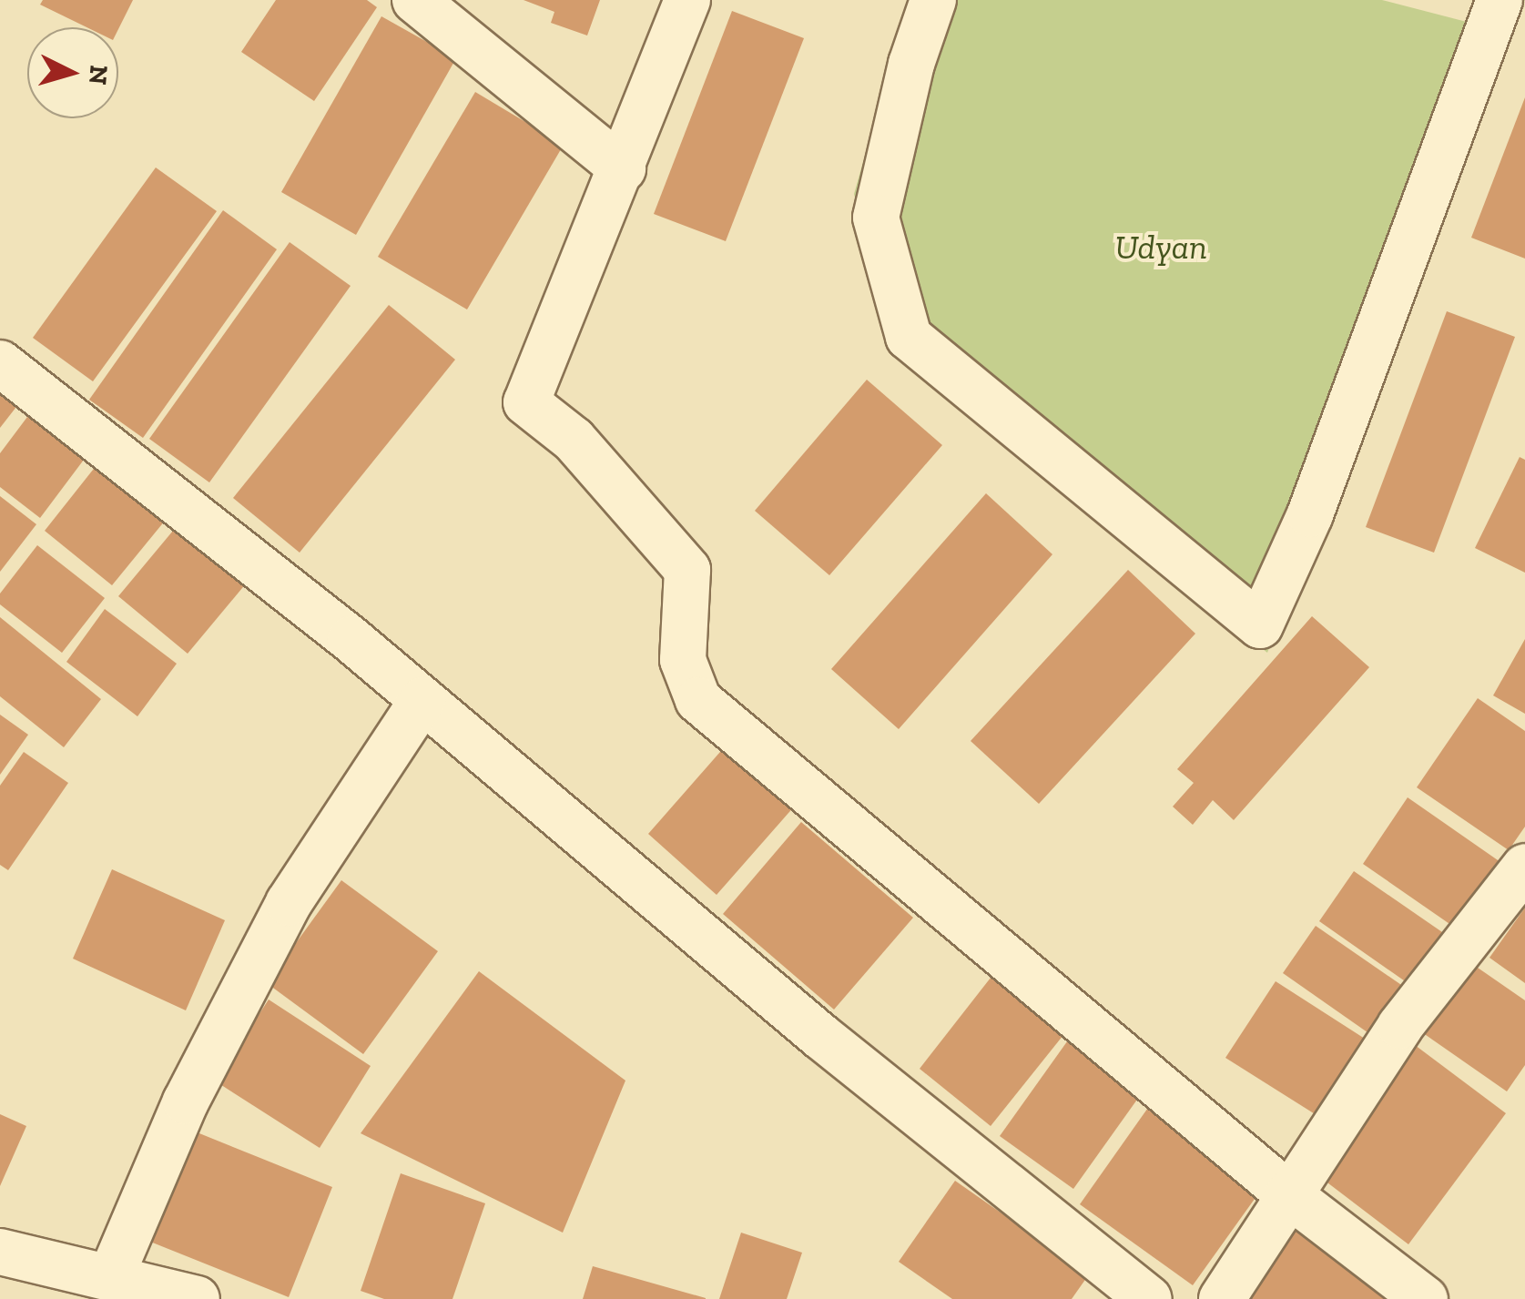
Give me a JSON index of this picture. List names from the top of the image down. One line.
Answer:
{"parks":["Udyan"],"north":"right"}
